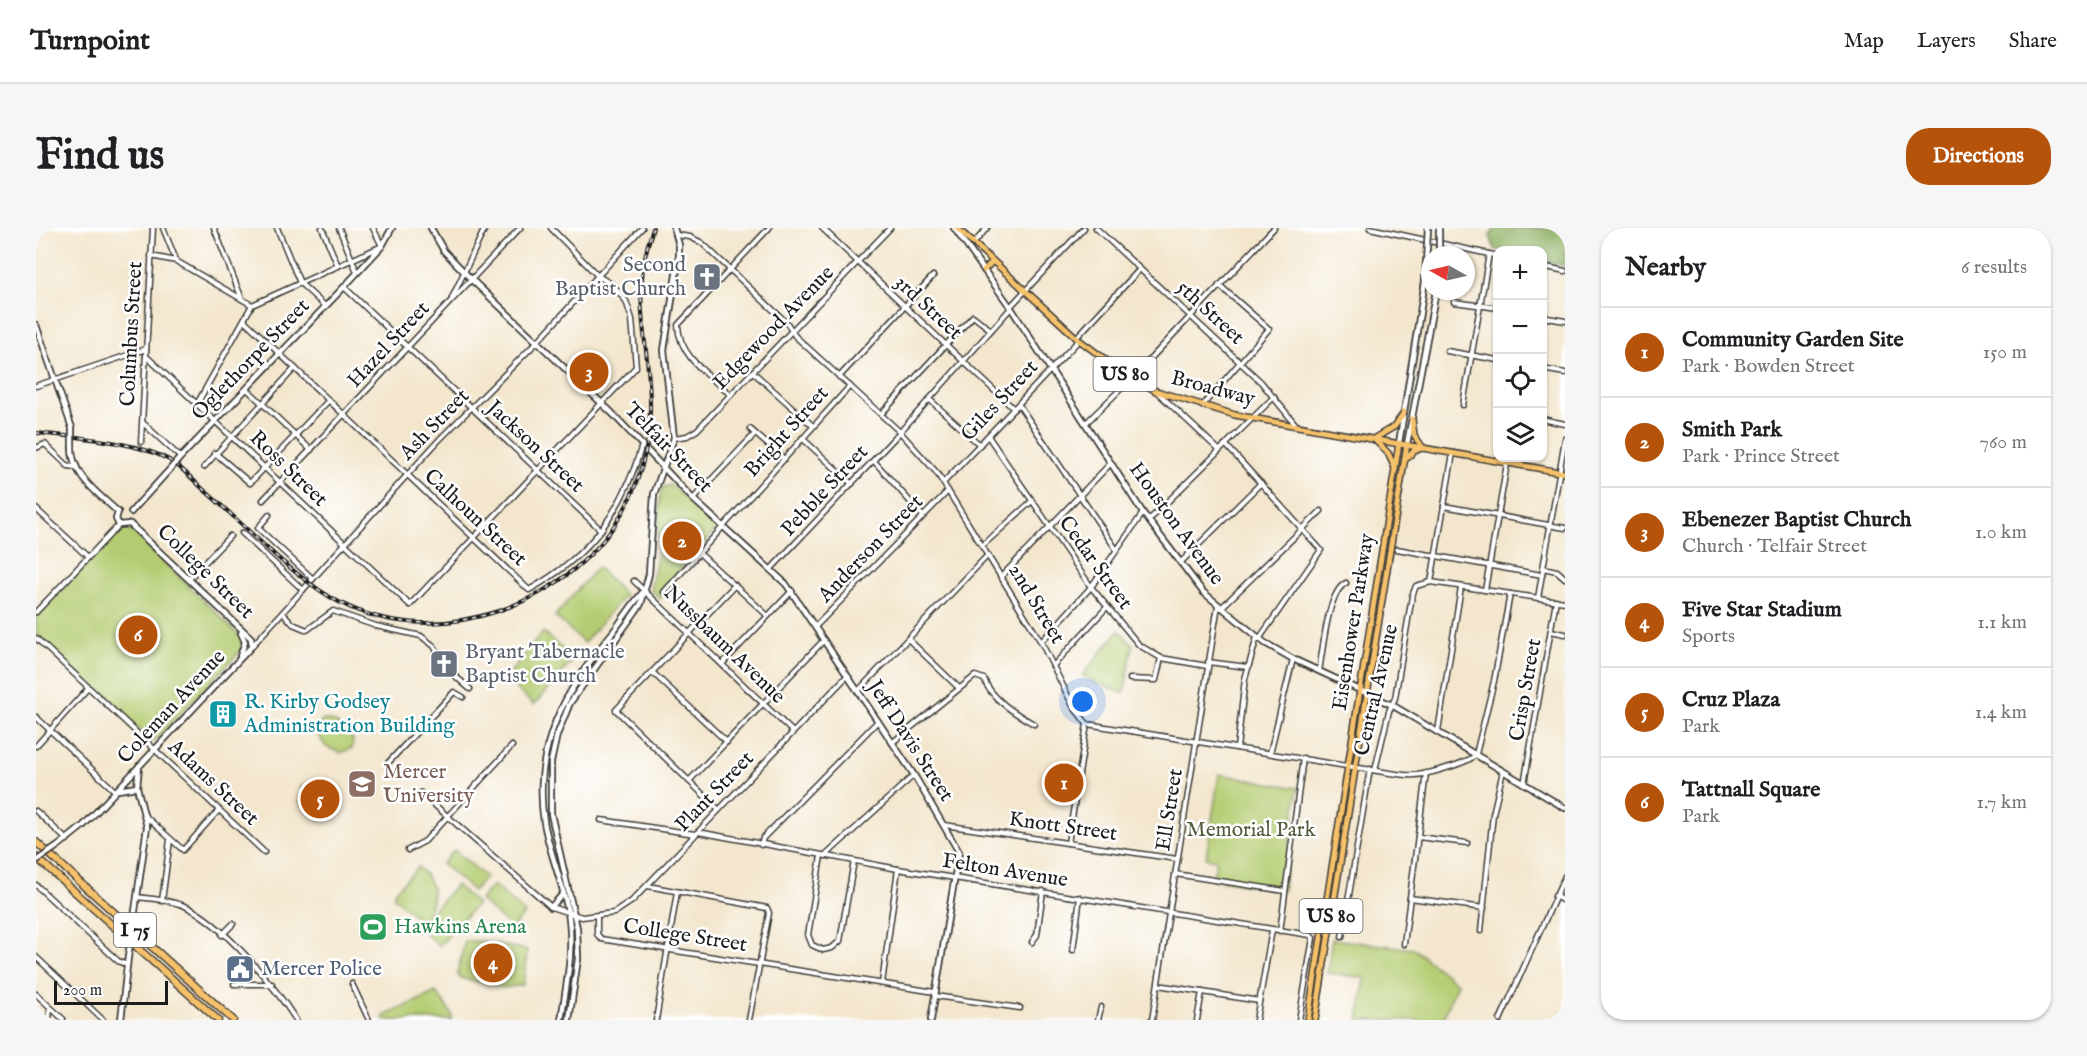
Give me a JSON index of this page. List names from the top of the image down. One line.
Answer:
{"streets":{"highway":["I 75"],"main road":["US 80","Broadway","Eisenhower Parkway"],"street":["3rd Street","5th Street","Edgewood Avenue","Columbus Street","Hazel Street","Oglethorpe Street","Giles Street","Ash Street","Bright Street","Jackson Street","Telfair Street","Ross Street","Pebble Street","Calhoun Street","Houston Avenue","Anderson Street","Cedar Street","College Street","2nd Street","Nussbaum Avenue","Central Avenue","Crisp Street","Coleman Avenue","Jeff Davis Street","Adams Street","Plant Street","Ell Street","Knott Street","Felton Avenue"]},"crossings":[["3rd Street","Edgewood Avenue"],["3rd Street","Giles Street"],["3rd Street","Pebble Street"],["5th Street","Broadway"],["5th Street","Giles Street"],["Edgewood Avenue","2nd Street"],["Columbus Street","Ross Street"],["Hazel Street","Jackson Street"],["Hazel Street","Telfair Street"],["Hazel Street","Ross Street"],["Hazel Street","Calhoun Street"],["Oglethorpe Street","Jackson Street"],["Oglethorpe Street","Ross Street"],["Oglethorpe Street","Calhoun Street"],["Oglethorpe Street","College Street"],["US 80","Broadway"],["US 80","Houston Avenue"],["US 80","Eisenhower Parkway"],["Broadway","Giles Street"],["Broadway","Pebble Street"],["Giles Street","Houston Avenue"],["Giles Street","Cedar Street"],["Giles Street","2nd Street"],["Ash Street","Jackson Street"],["Ash Street","Telfair Street"],["Ash Street","Ross Street"],["Ash Street","Calhoun Street"],["Ash Street","College Street"],["Ash Street","Coleman Avenue"],["Bright Street","Telfair Street"],["Bright Street","2nd Street"],["Jackson Street","Calhoun Street"],["Telfair Street","Pebble Street"],["Telfair Street","Anderson Street"],["Telfair Street","Jeff Davis Street"],["Ross Street","Calhoun Street"],["Pebble Street","Houston Avenue"],["Pebble Street","2nd Street"],["Houston Avenue","Eisenhower Parkway"],["Houston Avenue","Central Avenue"],["Houston Avenue","Crisp Street"],["Houston Avenue","Ell Street"],["Anderson Street","2nd Street"],["Anderson Street","Jeff Davis Street"],["Cedar Street","Ell Street"],["College Street","Coleman Avenue"],["College Street","Jeff Davis Street"],["College Street","Plant Street"],["Nussbaum Avenue","Plant Street"],["Coleman Avenue","Adams Street"],["Coleman Avenue","I 75"],["Jeff Davis Street","Plant Street"],["Jeff Davis Street","Knott Street"],["Jeff Davis Street","Felton Avenue"],["Plant Street","Felton Avenue"],["Ell Street","Knott Street"],["Ell Street","Felton Avenue"]],"parks":["Memorial Park"],"places":{"church":["Second Baptist Church","Bryant Tabernacle Baptist Church"],"building":["R. Kirby Godsey Administration Building"],"school or university":["Mercer University"],"sports":["Hawkins Arena"],"public building":["Mercer Police"]},"scale_bar":"200 m","north":"left","page":{"header":"Turnpoint","nav":["Map","Layers","Share"],"buttons":"Directions","title":"Find us","heading":["Nearby","6 results"],"map_buttons":["+","−"],"list":[{"mark":"1","name":"Community Garden Site","note":"Park · Bowden Street","value":"150 m"},{"mark":"2","name":"Smith Park","note":"Park · Prince Street","value":"760 m"},{"mark":"3","name":"Ebenezer Baptist Church","note":"Church · Telfair Street","value":"1.0 km"},{"mark":"4","name":"Five Star Stadium","note":"Sports","value":"1.1 km"},{"mark":"5","name":"Cruz Plaza","note":"Park","value":"1.4 km"},{"mark":"6","name":"Tattnall Square","note":"Park","value":"1.7 km"}],"pins":["3","2","6","1","5","4"],"scale":"200 m"}}
